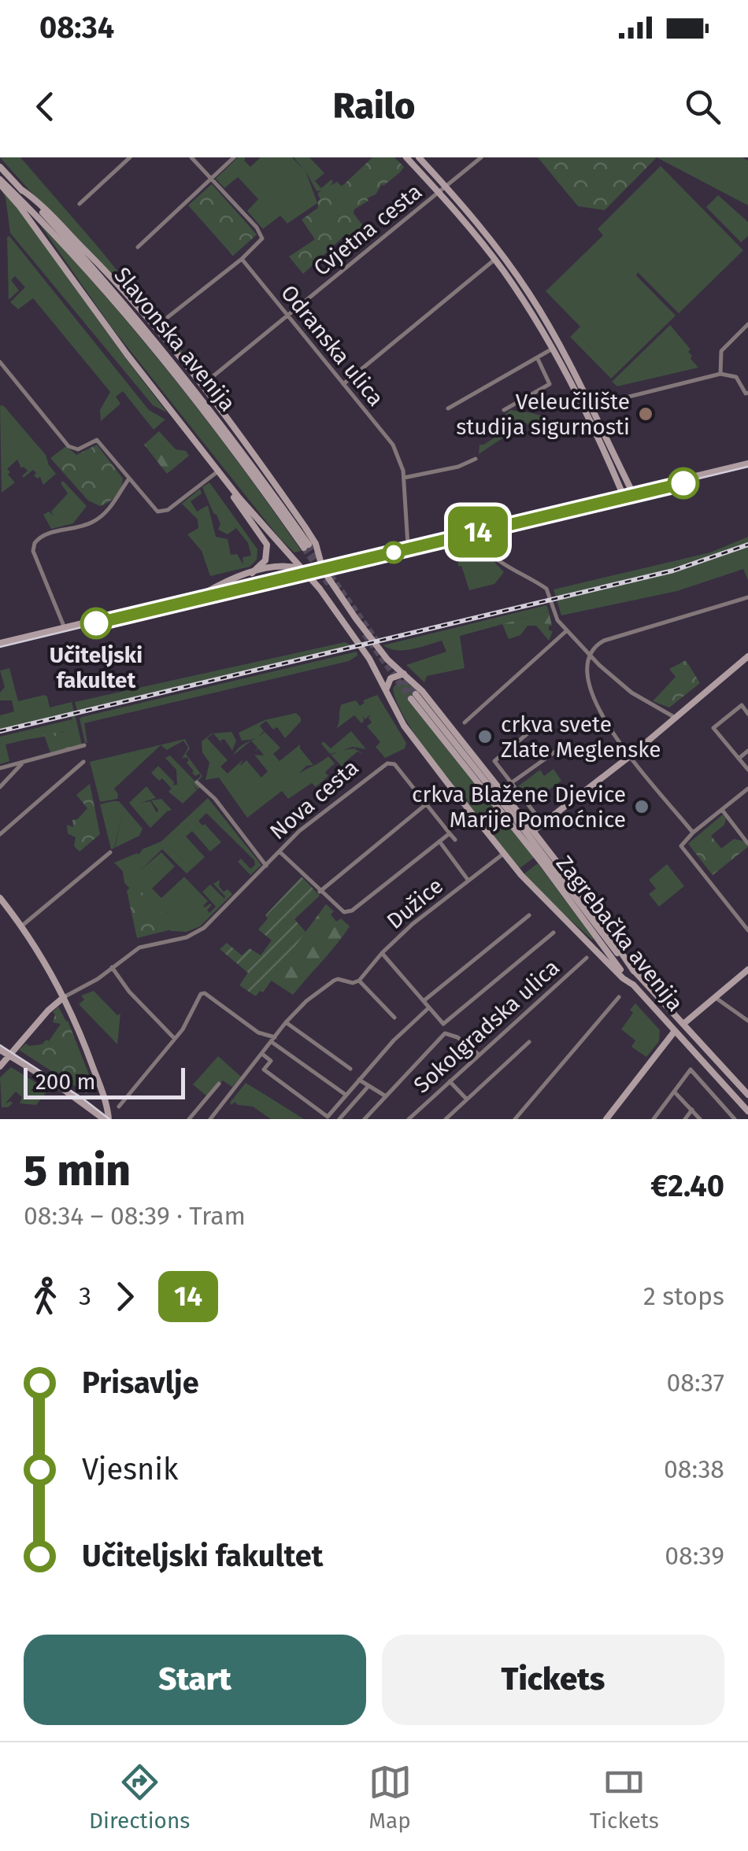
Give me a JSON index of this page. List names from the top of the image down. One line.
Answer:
{"streets":{"main road":["Slavonska avenija","Nova cesta","Zagrebačka avenija"],"street":["Cvjetna cesta","Odranska ulica","Dužice","Sokolgradska ulica"]},"crossings":[["Cvjetna cesta","Odranska ulica"]],"places":["Veleučilište studija sigurnosti","Učiteljski fakultet","crkva svete Zlate Meglenske","crkva Blažene Djevice Marije Pomoćnice"],"lines":["tram line 14"],"scale_bar":"200 m","page":{"status":"08:34","header":"Railo","on_map":"14","scale":"200 m","heading":["5 min","08:34 – 08:39 · Tram","€2.40"],"legs":["3","14","2 stops"],"list":[{"name":"Prisavlje","value":"08:37"},{"name":"Vjesnik","value":"08:38"},{"name":"Učiteljski fakultet","value":"08:39"}],"buttons":["Start","Tickets"],"tabs":["Directions","Map","Tickets"]}}
